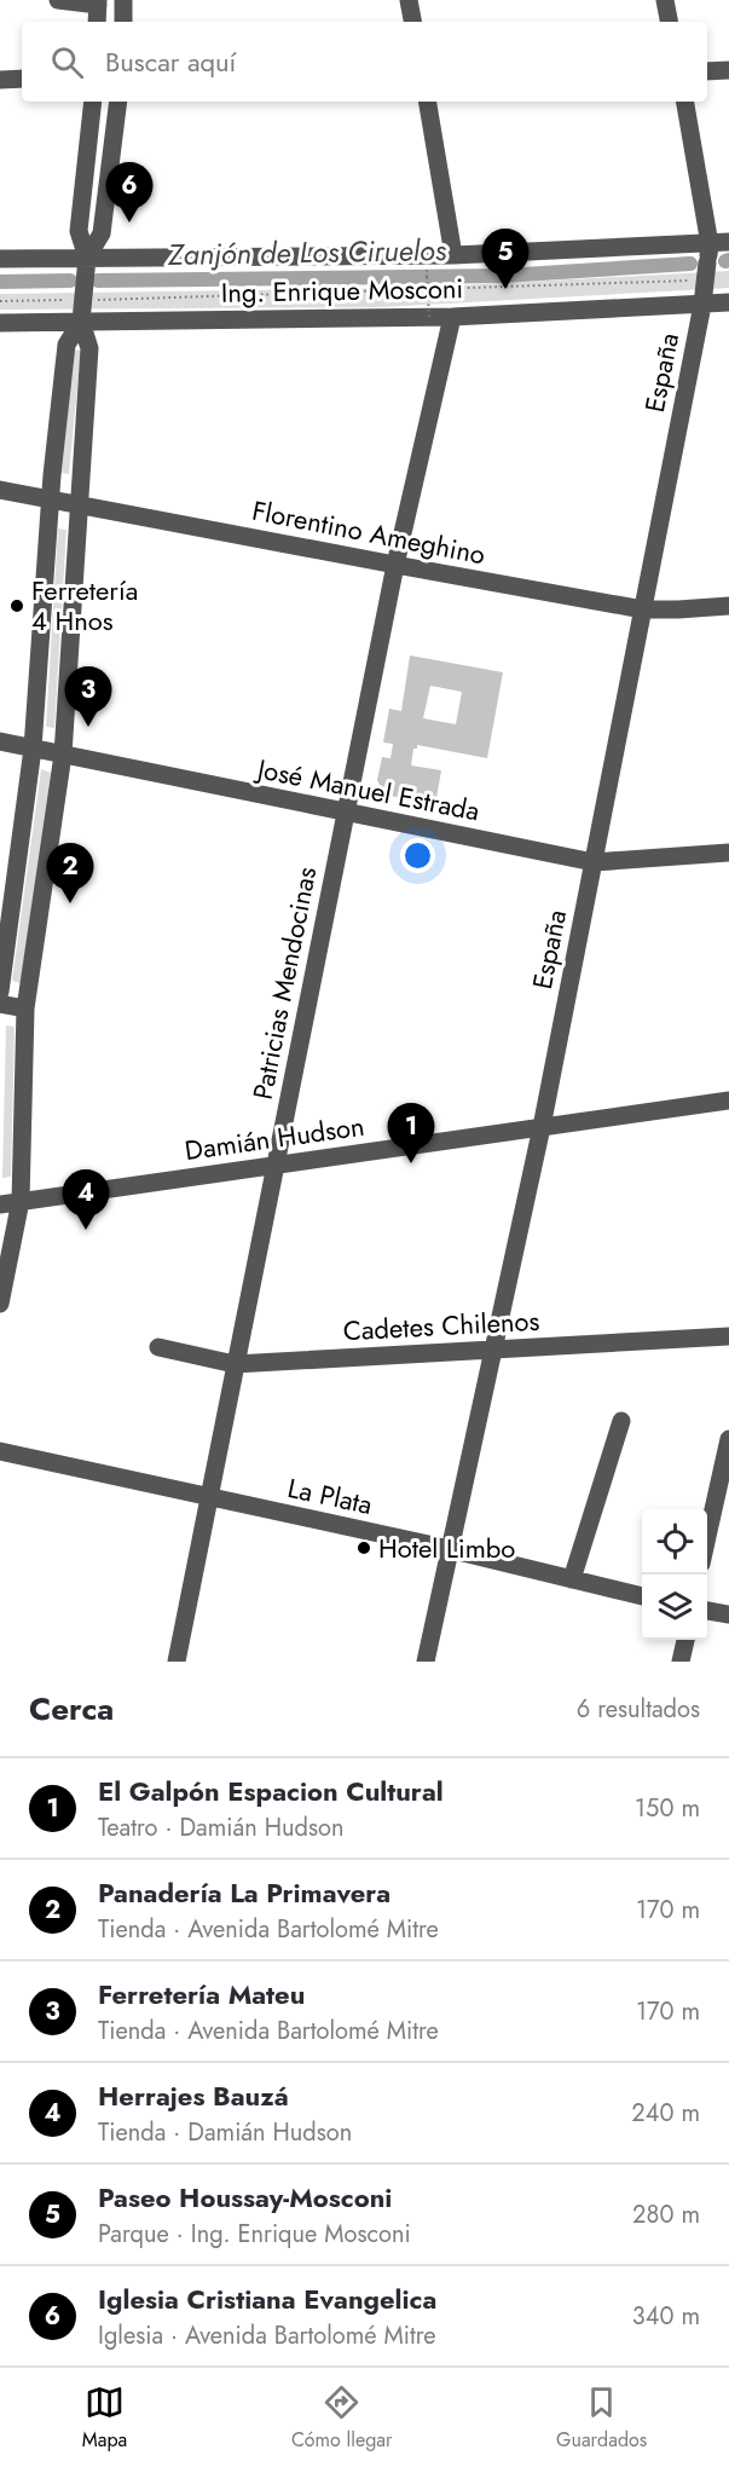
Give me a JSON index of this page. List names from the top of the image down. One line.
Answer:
{"streets":{"street":["Ing. Enrique Mosconi","España","Florentino Ameghino","José Manuel Estrada","Patricias Mendocinas","Damián Hudson","Cadetes Chilenos","La Plata"]},"crossings":[["Ing. Enrique Mosconi","España"],["Ing. Enrique Mosconi","Patricias Mendocinas"],["España","Florentino Ameghino"],["España","José Manuel Estrada"],["España","Damián Hudson"],["España","Cadetes Chilenos"],["España","La Plata"],["Florentino Ameghino","Patricias Mendocinas"],["José Manuel Estrada","Patricias Mendocinas"],["Patricias Mendocinas","Damián Hudson"],["Patricias Mendocinas","Cadetes Chilenos"],["Patricias Mendocinas","La Plata"]],"water":["Zanjón de Los Ciruelos"],"places":["Ferretería 4 Hnos","Hotel Limbo"],"page":{"search":"Buscar aquí","pins":["6","5","3","2","1","4"],"heading":["Cerca","6 resultados"],"list":[{"mark":"1","name":"El Galpón Espacion Cultural","note":"Teatro · Damián Hudson","value":"150 m"},{"mark":"2","name":"Panadería La Primavera","note":"Tienda · Avenida Bartolomé Mitre","value":"170 m"},{"mark":"3","name":"Ferretería Mateu","note":"Tienda · Avenida Bartolomé Mitre","value":"170 m"},{"mark":"4","name":"Herrajes Bauzá","note":"Tienda · Damián Hudson","value":"240 m"},{"mark":"5","name":"Paseo Houssay-Mosconi","note":"Parque · Ing. Enrique Mosconi","value":"280 m"},{"mark":"6","name":"Iglesia Cristiana Evangelica","note":"Iglesia · Avenida Bartolomé Mitre","value":"340 m"}],"nav":["Mapa","Cómo llegar","Guardados"]}}
